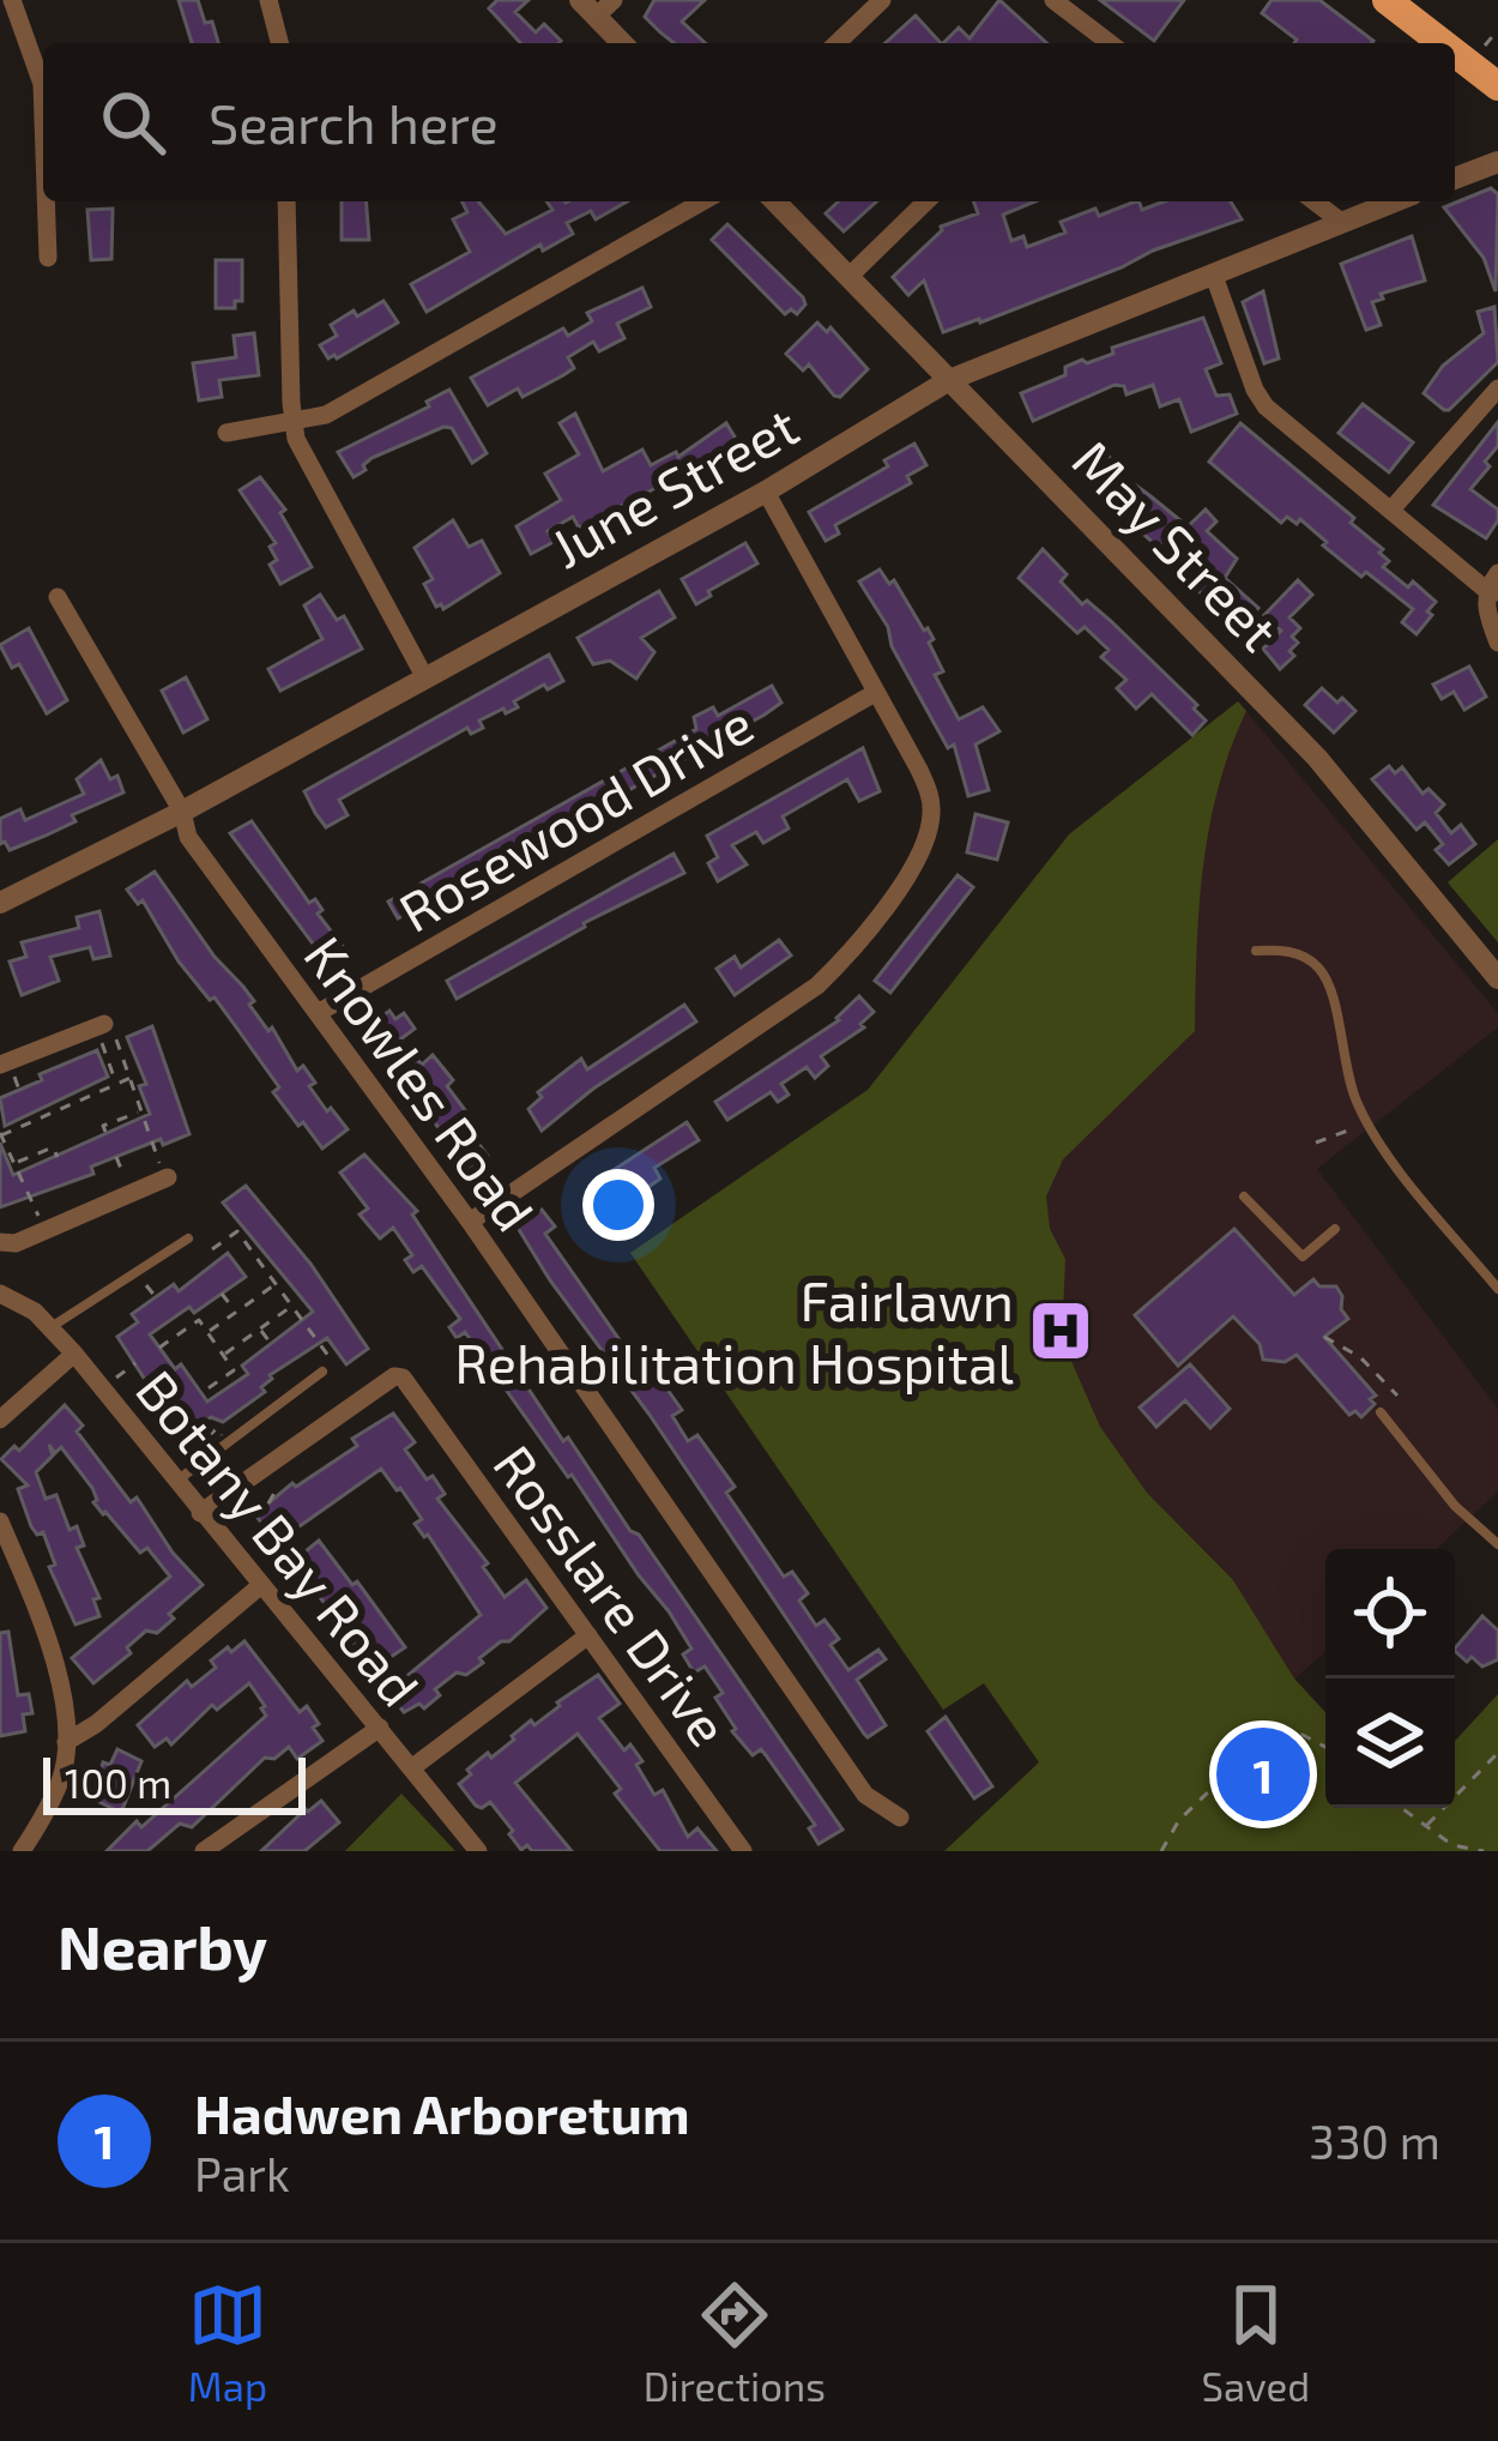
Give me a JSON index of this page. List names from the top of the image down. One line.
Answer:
{"streets":{"street":["June Street","May Street","Rosewood Drive","Knowles Road","Botany Bay Road","Rosslare Drive"]},"crossings":[["June Street","May Street"],["June Street","Knowles Road"],["Rosewood Drive","Knowles Road"],["Botany Bay Road","Rosslare Drive"]],"places":{"hospital":["Fairlawn Rehabilitation Hospital"]},"scale_bar":"100 m","page":{"search":"Search here","pins":"1","scale":"100 m","heading":"Nearby","list":[{"mark":"1","name":"Hadwen Arboretum","note":"Park","value":"330 m"}],"nav":["Map","Directions","Saved"]}}
